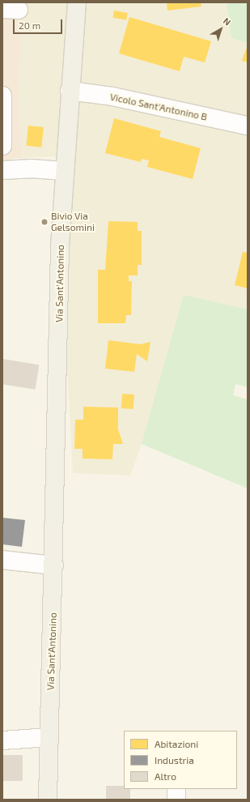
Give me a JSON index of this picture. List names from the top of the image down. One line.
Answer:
{"streets":{"main road":["Via Sant'Antonino"],"street":["Vicolo Sant'Antonino B"]},"crossings":[["Vicolo Sant'Antonino B","Via Sant'Antonino"]],"places":["Bivio Via Gelsomini"],"legend":["Abitazioni","Industria","Altro"],"scale_bar":"20 m","north":"top right"}
